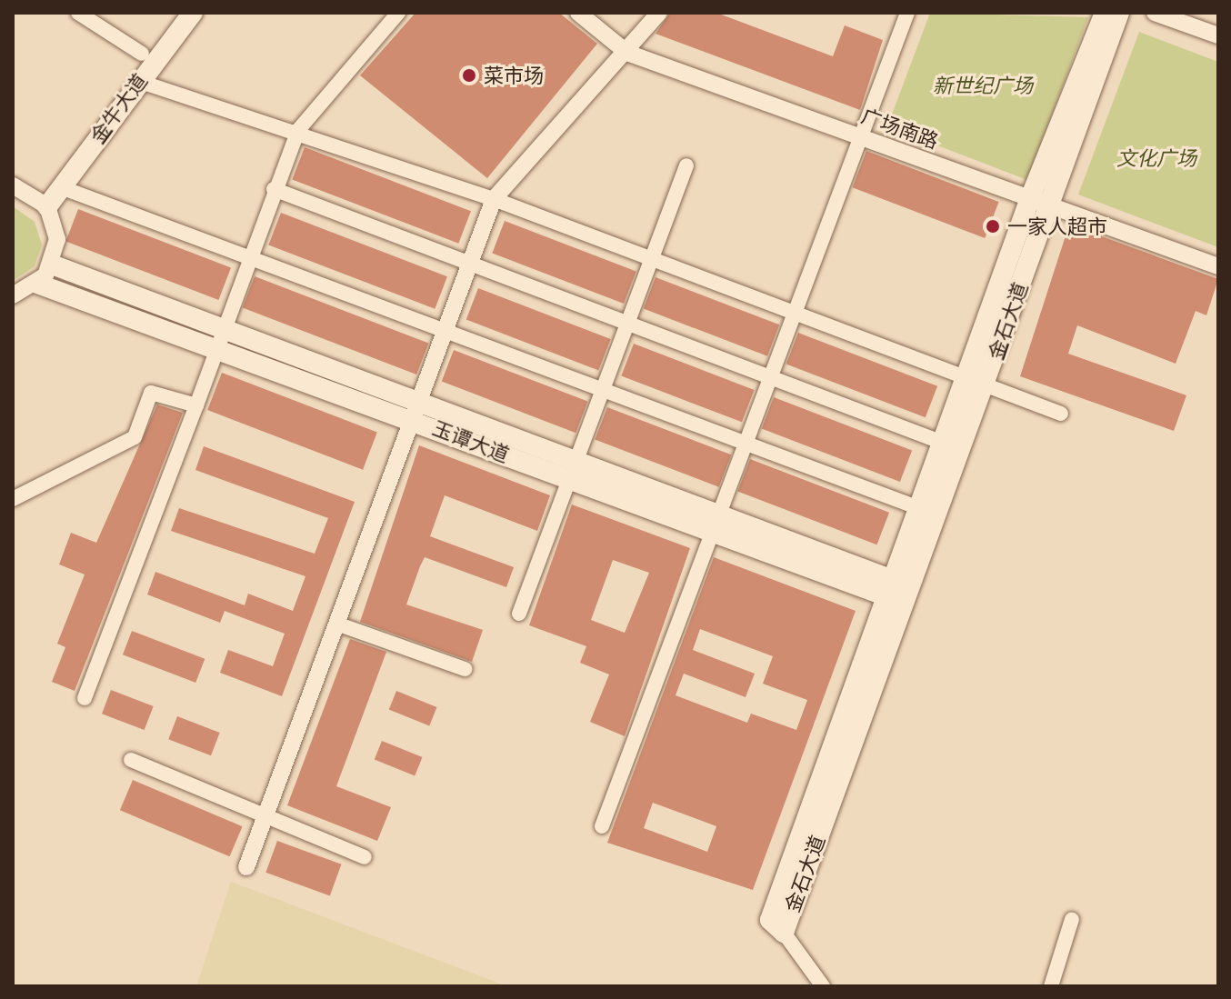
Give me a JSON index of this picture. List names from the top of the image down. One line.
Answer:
{"streets":{"main road":["金牛大道","金石大道","玉谭大道"],"street":["广场南路"]},"crossings":[["广场南路","金石大道"],["金石大道","玉谭大道"]],"parks":["新世纪广场","文化广场"],"places":["菜市场","一家人超市"]}
